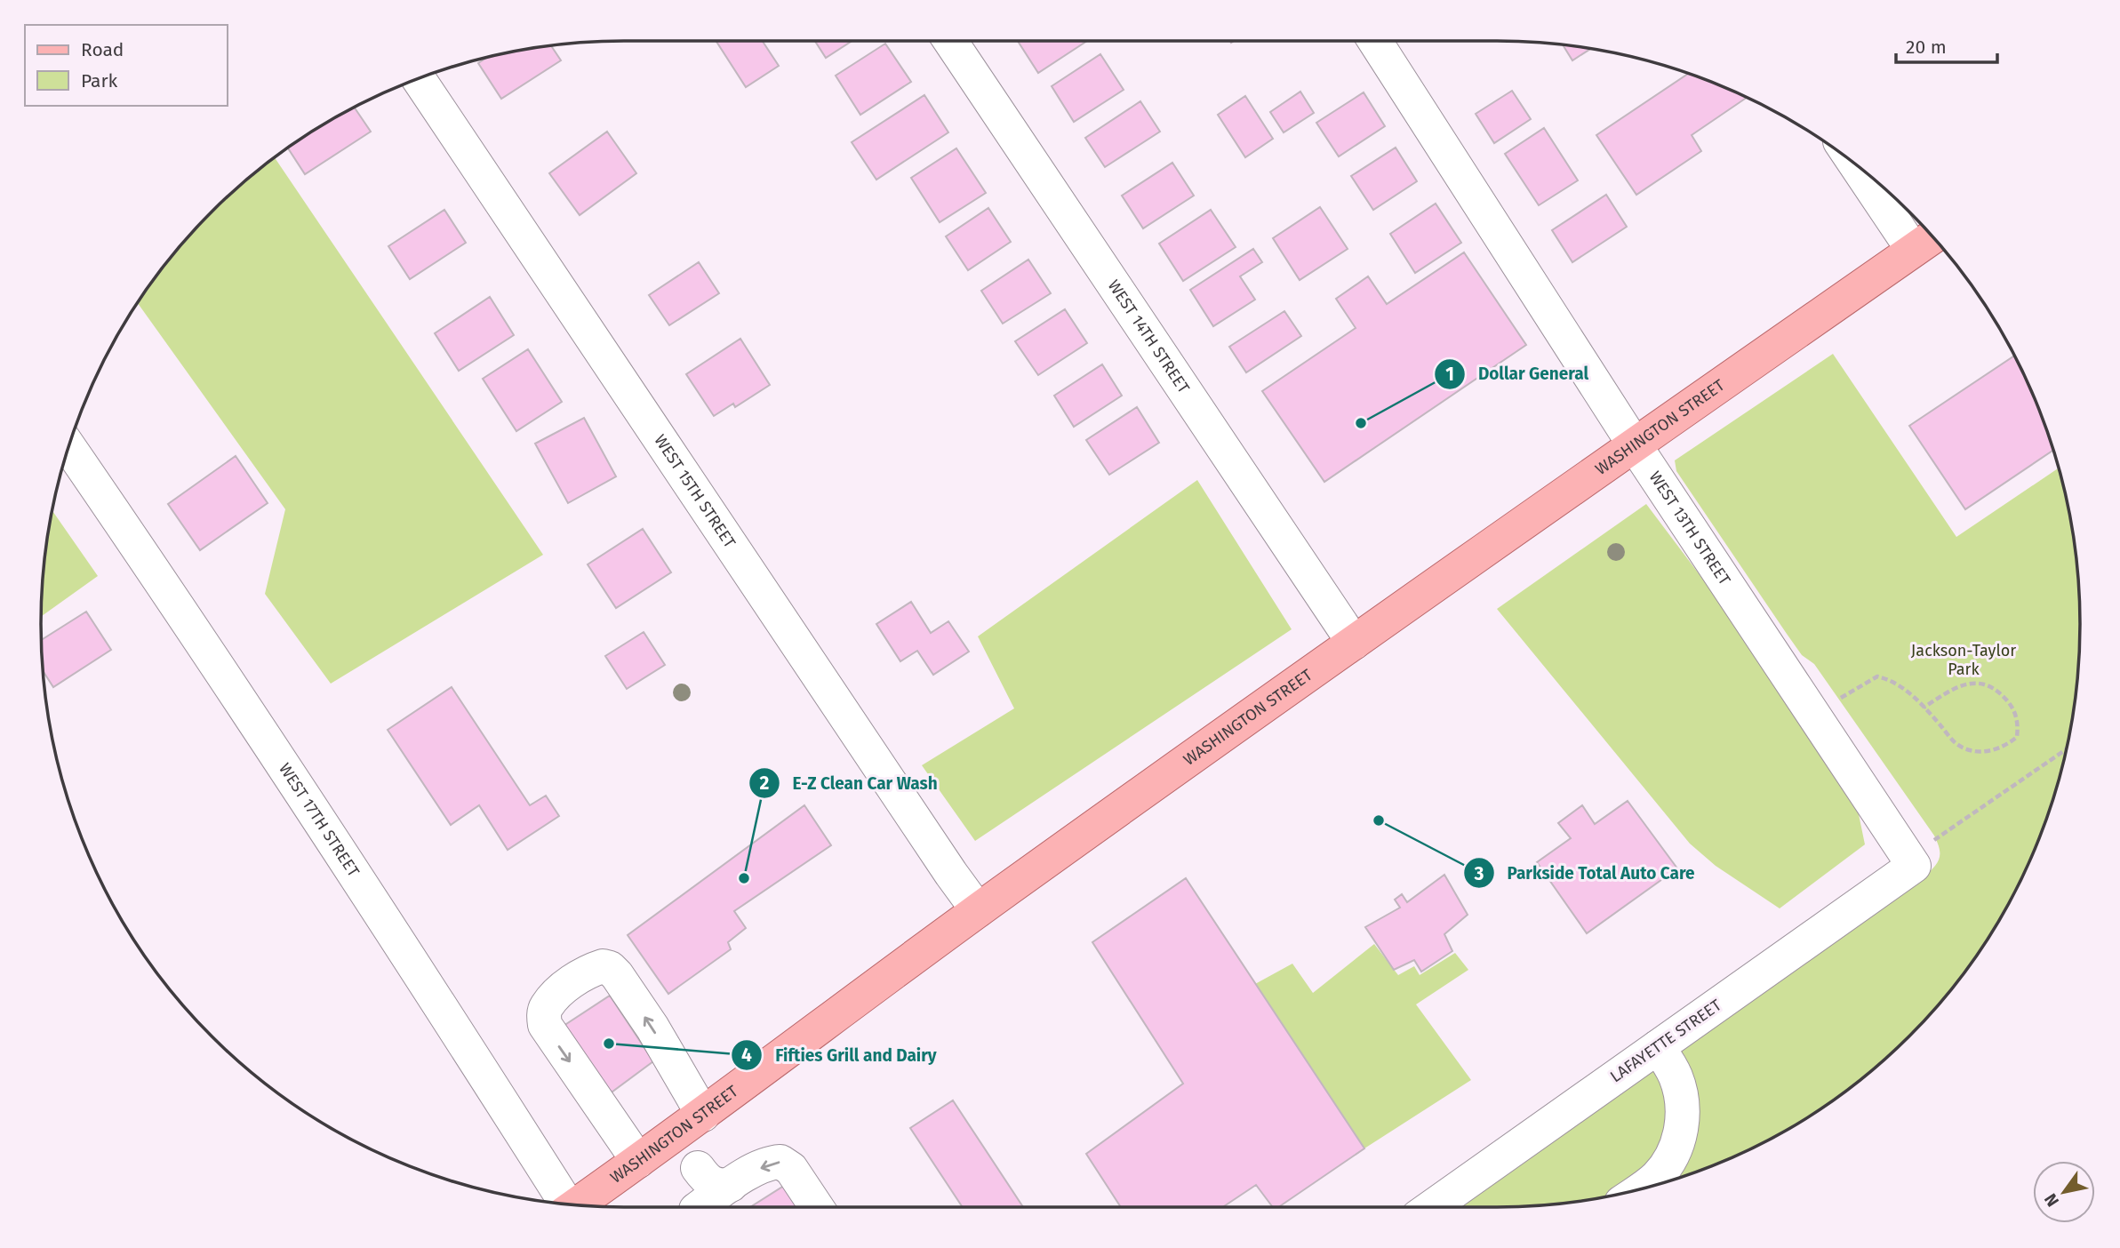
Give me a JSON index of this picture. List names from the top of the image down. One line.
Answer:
{"streets":{"main road":["WASHINGTON STREET"],"street":["WEST 14TH STREET","WEST 15TH STREET","WEST 13TH STREET","WEST 17TH STREET","LAFAYETTE STREET"]},"crossings":[["WEST 14TH STREET","WASHINGTON STREET"],["WASHINGTON STREET","WEST 15TH STREET"],["WASHINGTON STREET","WEST 13TH STREET"],["WEST 13TH STREET","LAFAYETTE STREET"]],"parks":["Jackson-Taylor Park"],"places":["Dollar General","Parkside Total Auto Care","E-Z Clean Car Wash","Fifties Grill and Dairy"],"legend":["Road","Park"],"scale_bar":"20 m","north":"bottom left"}
